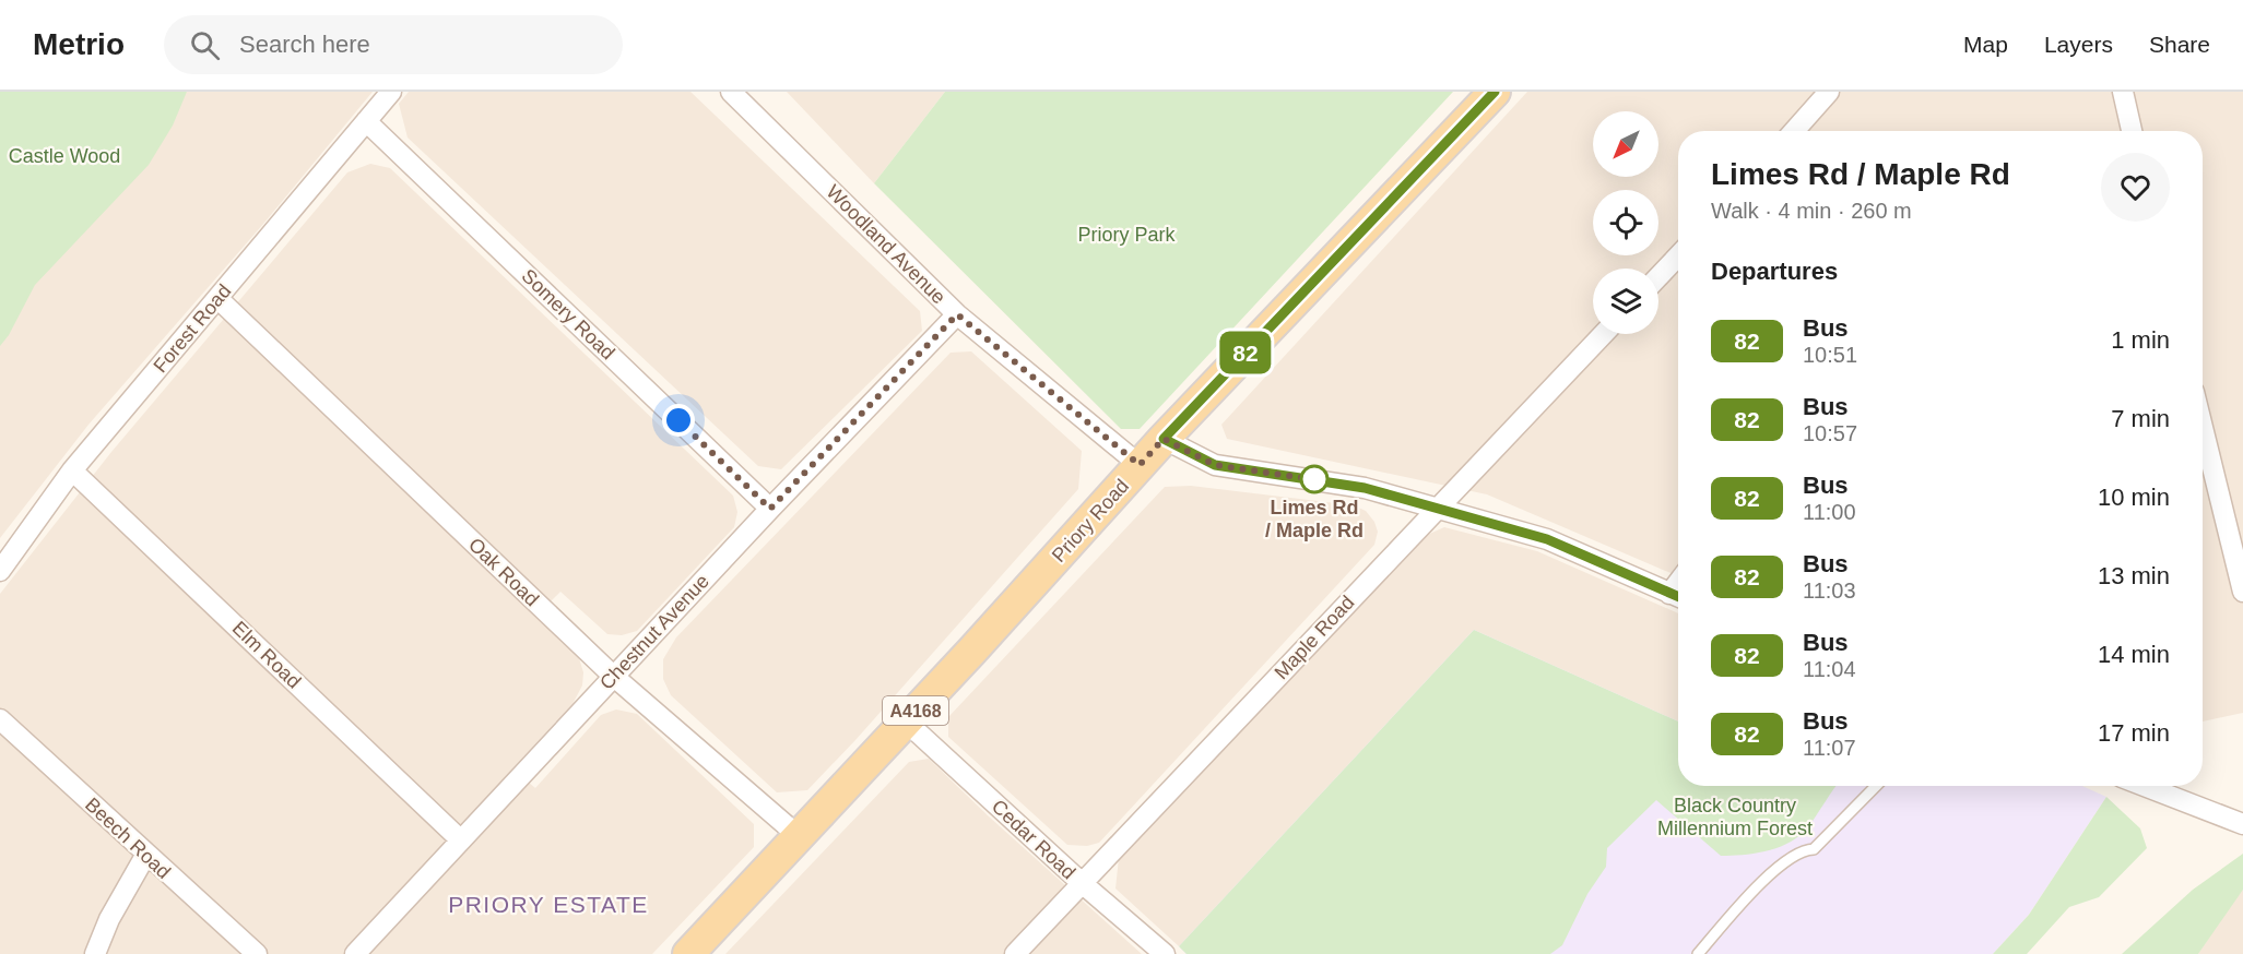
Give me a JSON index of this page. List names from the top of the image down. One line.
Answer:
{"streets":{"main road":["Priory Road","A4168"],"street":["Woodland Avenue","Somery Road","Forest Road","Oak Road","Chestnut Avenue","Maple Road","Elm Road","Beech Road","Cedar Road"]},"crossings":[["Woodland Avenue","Priory Road"],["Woodland Avenue","Chestnut Avenue"],["Somery Road","Forest Road"],["Somery Road","Chestnut Avenue"],["Forest Road","Oak Road"],["Forest Road","Elm Road"],["Priory Road","Oak Road"],["Priory Road","Cedar Road"],["Oak Road","Chestnut Avenue"],["Chestnut Avenue","Elm Road"],["Maple Road","Cedar Road"]],"districts":["PRIORY ESTATE"],"parks":["Castle Wood","Priory Park","Black Country Millennium Forest"],"places":["Limes Rd / Maple Rd"],"lines":["bus line 82"],"north":"bottom left","page":{"header":"Metrio","search":"Search here","nav":["Map","Layers","Share"],"on_map":"82","heading":[["Limes Rd / Maple Rd","Walk · 4 min · 260 m"],"Departures"],"list":[{"mark":"82","name":"Bus","note":"10:51","value":"1 min"},{"mark":"82","name":"Bus","note":"10:57","value":"7 min"},{"mark":"82","name":"Bus","note":"11:00","value":"10 min"},{"mark":"82","name":"Bus","note":"11:03","value":"13 min"},{"mark":"82","name":"Bus","note":"11:04","value":"14 min"},{"mark":"82","name":"Bus","note":"11:07","value":"17 min"}]}}
